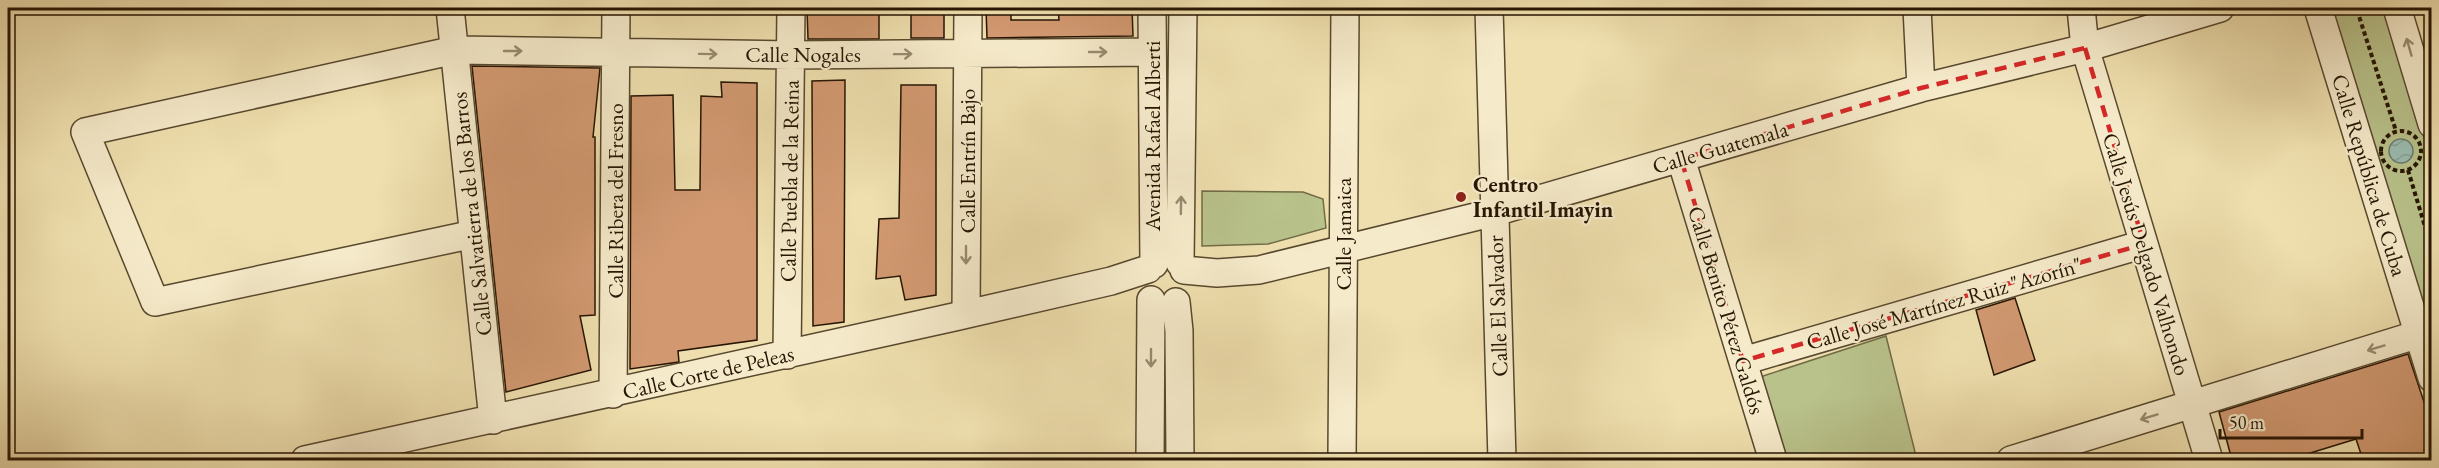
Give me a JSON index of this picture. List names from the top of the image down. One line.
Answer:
{"streets":{"street":["Calle Nogales","Avenida Rafael Alberti","Calle Guatemala","Calle Entrín Bajo","Calle República de Cuba","Calle Puebla de la Reina","Calle Ribera del Fresno","Calle Salvatierra de los Barros","Calle Jamaica","Calle Jesús Delgado Valhondo","Calle José Martínez Ruiz \"Azorín\"","Calle El Salvador","Calle Benito Pérez Galdós","Calle Corte de Peleas"]},"crossings":[["Calle Nogales","Avenida Rafael Alberti"],["Calle Nogales","Calle Entrín Bajo"],["Calle Nogales","Calle Puebla de la Reina"],["Calle Nogales","Calle Ribera del Fresno"],["Calle Nogales","Calle Salvatierra de los Barros"],["Avenida Rafael Alberti","Calle Guatemala"],["Avenida Rafael Alberti","Calle Corte de Peleas"],["Calle Guatemala","Calle Jamaica"],["Calle Guatemala","Calle Jesús Delgado Valhondo"],["Calle Guatemala","Calle El Salvador"],["Calle Guatemala","Calle Benito Pérez Galdós"],["Calle Guatemala","Calle Corte de Peleas"],["Calle Entrín Bajo","Calle Corte de Peleas"],["Calle Puebla de la Reina","Calle Corte de Peleas"],["Calle Ribera del Fresno","Calle Corte de Peleas"],["Calle Salvatierra de los Barros","Calle Corte de Peleas"],["Calle Jesús Delgado Valhondo","Calle José Martínez Ruiz \"Azorín\""],["Calle José Martínez Ruiz \"Azorín\"","Calle Benito Pérez Galdós"]],"one_way":["Calle Nogales","Calle Entrín Bajo"],"places":["Centro Infantil Imayin"],"scale_bar":"50 m"}
